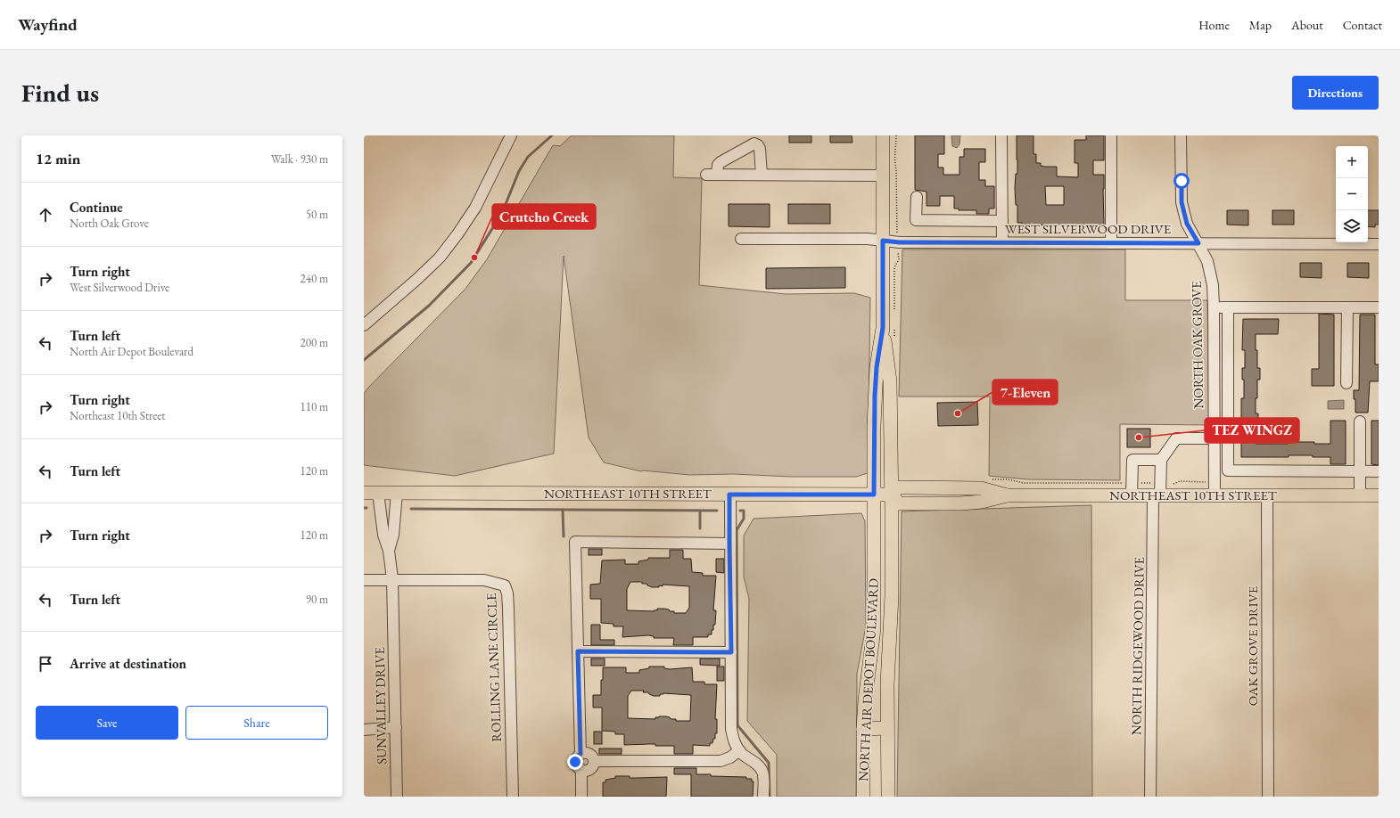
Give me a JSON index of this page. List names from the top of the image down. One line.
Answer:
{"streets":{"main road":["NORTHEAST 10TH STREET","NORTH AIR DEPOT BOULEVARD"],"street":["WEST SILVERWOOD DRIVE","NORTH OAK GROVE","NORTH RIDGEWOOD DRIVE","OAK GROVE DRIVE","ROLLING LANE CIRCLE","SUNVALLEY DRIVE"]},"crossings":[["WEST SILVERWOOD DRIVE","NORTH OAK GROVE"],["WEST SILVERWOOD DRIVE","NORTH AIR DEPOT BOULEVARD"],["NORTH OAK GROVE","NORTHEAST 10TH STREET"],["NORTHEAST 10TH STREET","NORTH RIDGEWOOD DRIVE"],["NORTHEAST 10TH STREET","OAK GROVE DRIVE"],["NORTHEAST 10TH STREET","NORTH AIR DEPOT BOULEVARD"],["NORTHEAST 10TH STREET","SUNVALLEY DRIVE"],["ROLLING LANE CIRCLE","SUNVALLEY DRIVE"]],"places":["Crutcho Creek","7-Eleven","TEZ WINGZ"],"page":{"header":"Wayfind","nav":["Home","Map","About","Contact"],"buttons":["Directions",["Save","Share"]],"title":"Find us","heading":["12 min","Walk · 930 m"],"map_buttons":["+","−"],"list":[["Continue","North Oak Grove","50 m"],["Turn right","West Silverwood Drive","240 m"],["Turn left","North Air Depot Boulevard","200 m"],["Turn right","Northeast 10th Street","110 m"],["Turn left","120 m"],["Turn right","120 m"],["Turn left","90 m"],"Arrive at destination"]}}
